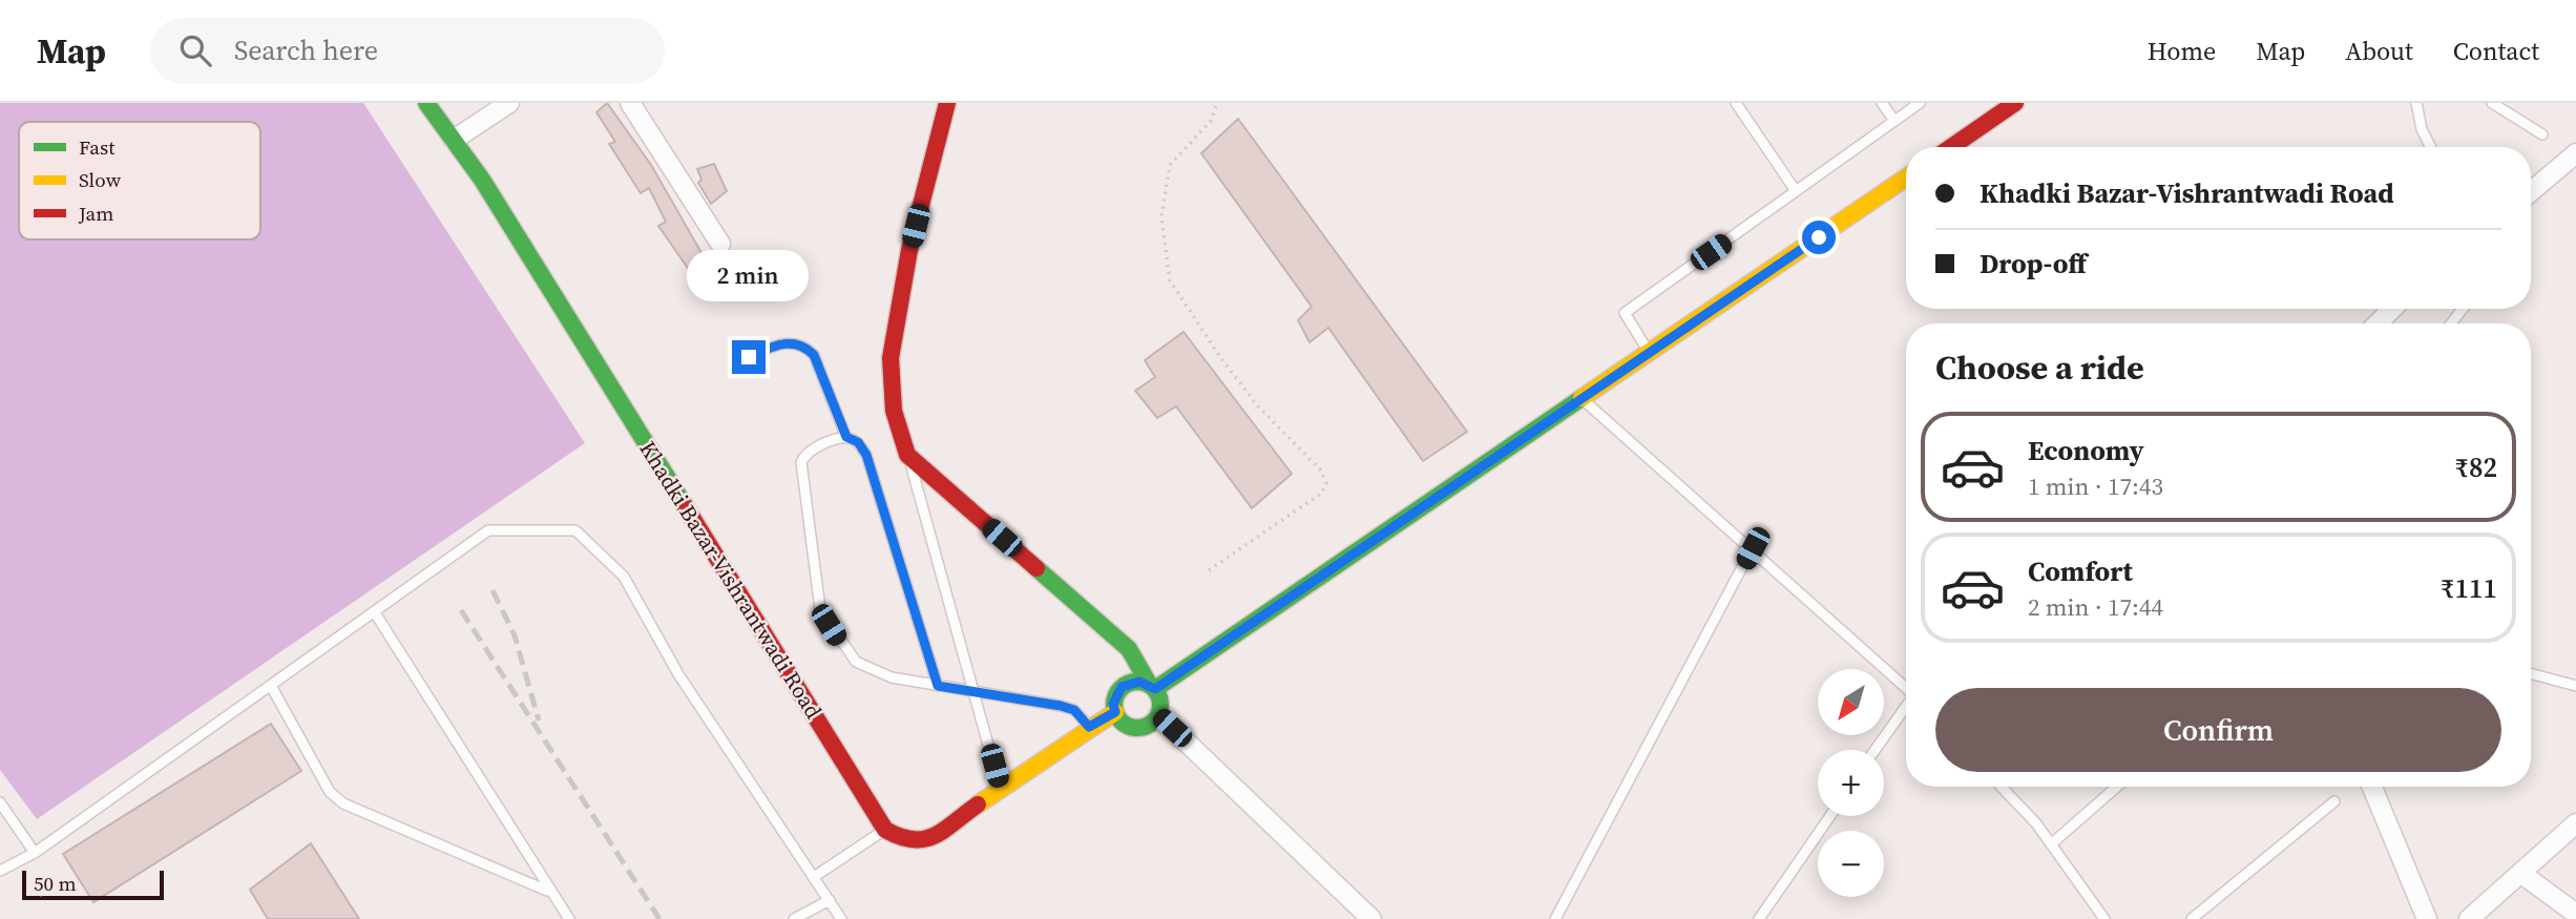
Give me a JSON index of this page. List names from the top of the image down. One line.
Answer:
{"streets":{"street":["Khadki Bazar-Vishrantwadi Road"]},"legend":["Fast","Slow","Jam"],"scale_bar":"50 m","north":"bottom left","page":{"header":"Map","search":"Search here","nav":["Home","Map","About","Contact"],"banner":["Khadki Bazar-Vishrantwadi Road","Drop-off"],"bubble":"2 min","heading":"Choose a ride","list":[{"name":"Economy","note":"1 min · 17:43","value":"₹82"},{"name":"Comfort","note":"2 min · 17:44","value":"₹111"}],"map_buttons":["+","−"],"buttons":"Confirm","scale":"50 m"}}
